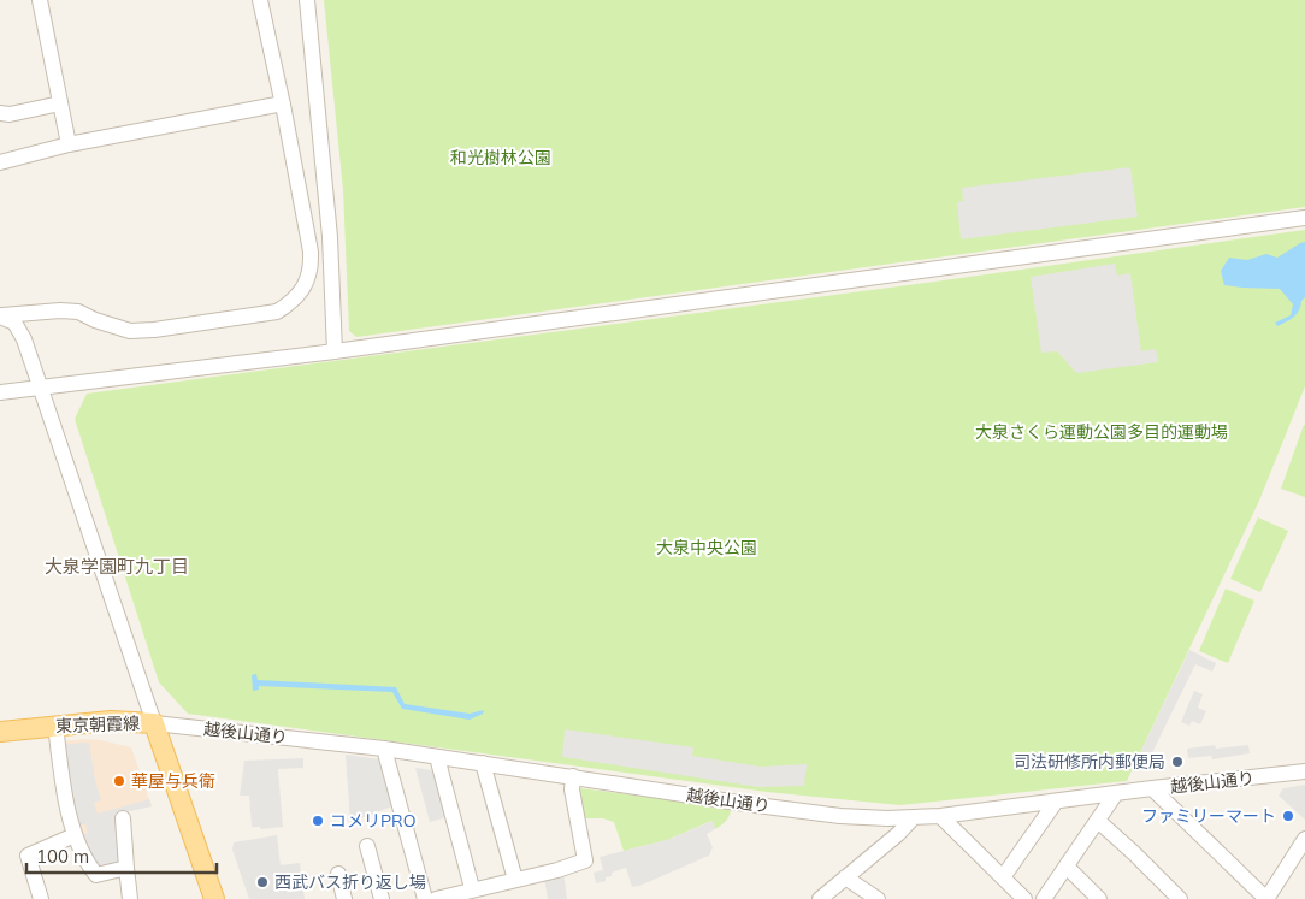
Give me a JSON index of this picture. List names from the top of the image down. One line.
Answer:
{"streets":{"main road":["東京朝霞線"],"street":["越後山通り"]},"crossings":[["東京朝霞線","越後山通り"]],"districts":["大泉学園町九丁目"],"parks":["和光樹林公園","大泉さくら運動公園多目的運動場","大泉中央公園"],"places":["司法研修所内郵便局","華屋与兵衛","ファミリーマート","コメリPRO","西武バス折り返し場"],"scale_bar":"100 m"}
